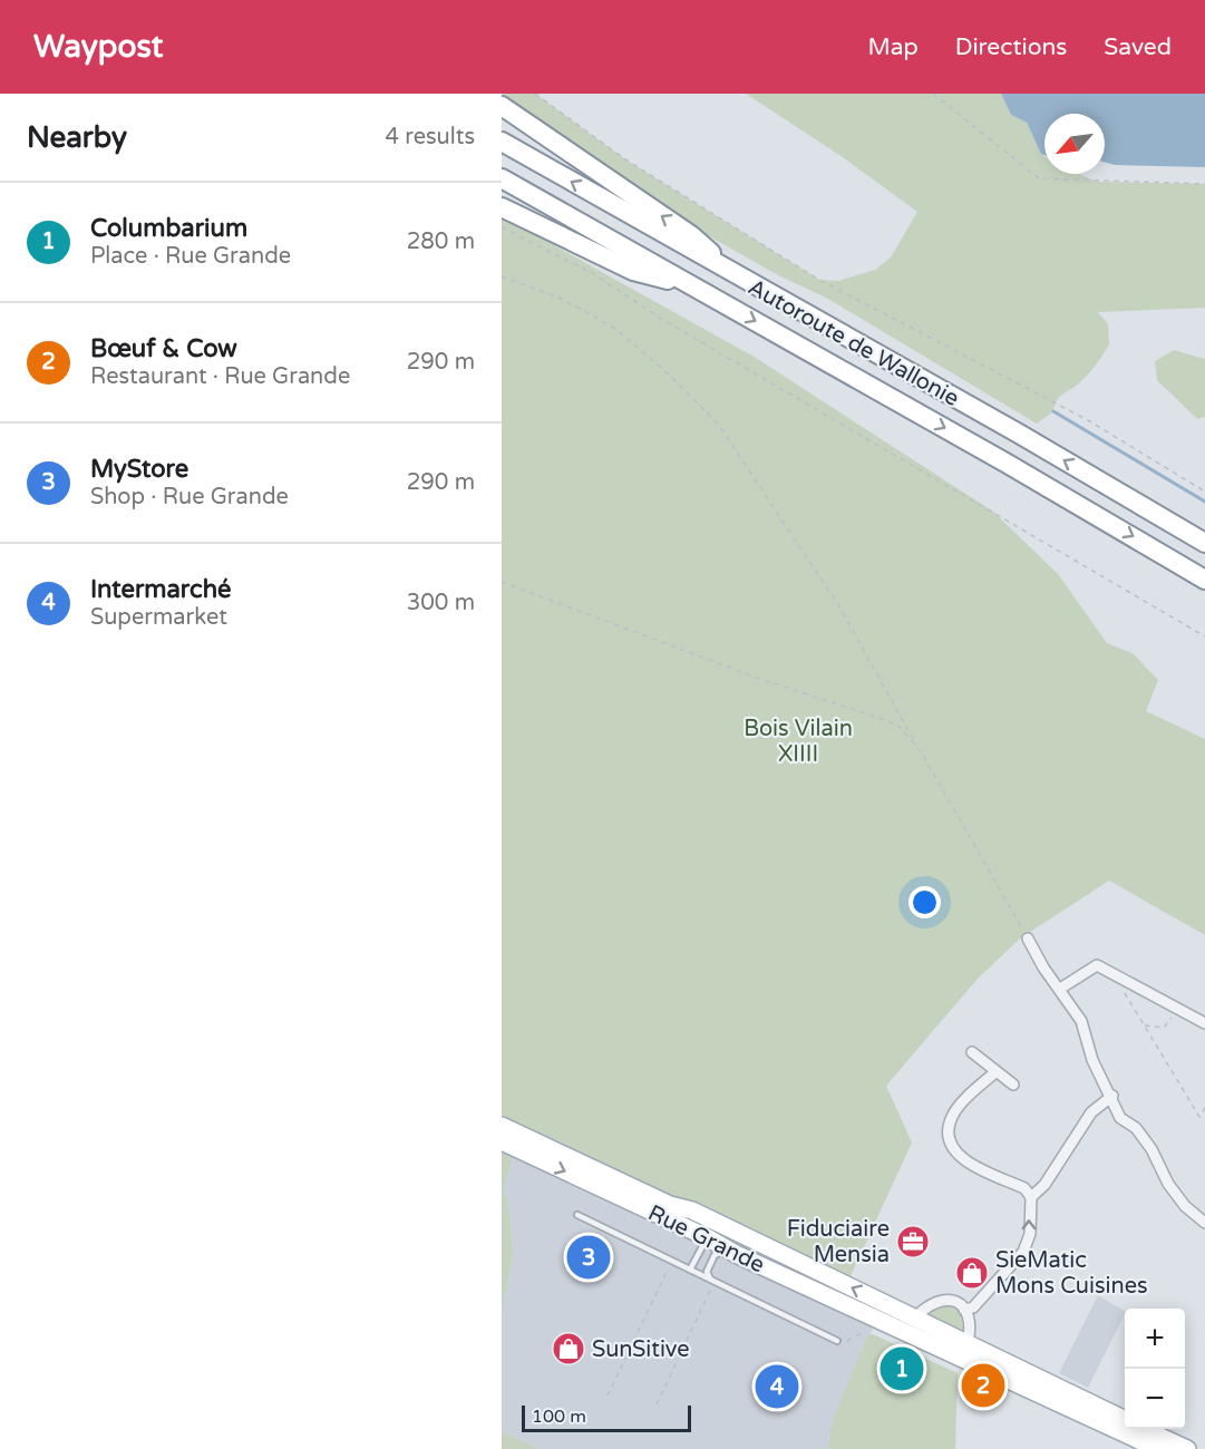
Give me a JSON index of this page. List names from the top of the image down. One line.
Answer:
{"streets":{"highway":["Autoroute de Wallonie"],"main road":["Rue Grande"]},"parks":["Bois Vilain XIIII"],"places":{"office":["Fiduciaire Mensia"],"shop":["SieMatic Mons Cuisines","SunSitive"]},"scale_bar":"100 m","north":"bottom left","page":{"header":"Waypost","nav":["Map","Directions","Saved"],"heading":["Nearby","4 results"],"list":[{"mark":"1","name":"Columbarium","note":"Place · Rue Grande","value":"280 m"},{"mark":"2","name":"Bœuf & Cow","note":"Restaurant · Rue Grande","value":"290 m"},{"mark":"3","name":"MyStore","note":"Shop · Rue Grande","value":"290 m"},{"mark":"4","name":"Intermarché","note":"Supermarket","value":"300 m"}],"pins":["3","1","2","4"],"map_buttons":["+","−"],"scale":"100 m"}}
